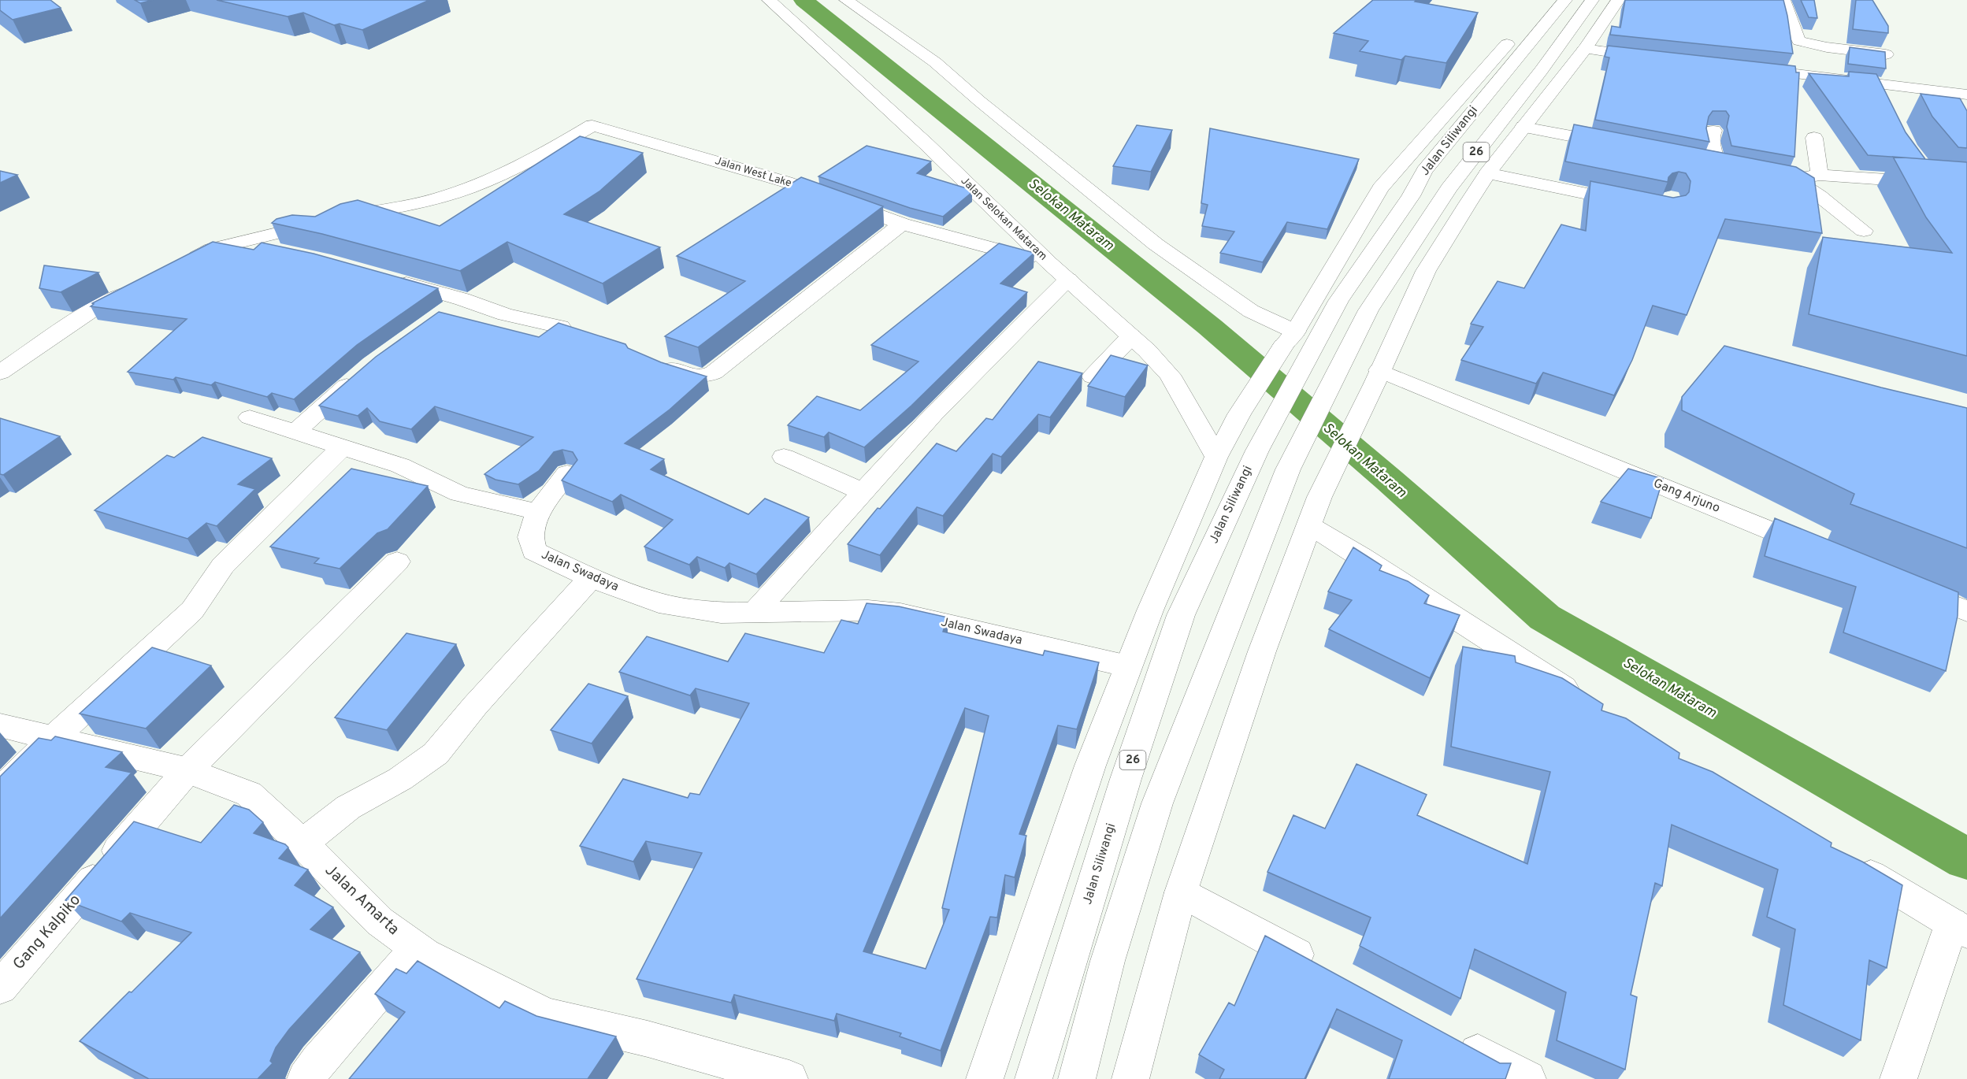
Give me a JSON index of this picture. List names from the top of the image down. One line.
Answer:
{"streets":{"main road":["Jalan Siliwangi","26","Jalan West Lake","Jalan Selokan Mataram","Gang Arjuno","Jalan Swadaya","Jalan Amarta","Gang Kalpiko"]},"crossings":[["Jalan West Lake","Jalan Selokan Mataram"],["Jalan Amarta","Gang Kalpiko"]],"water":["Selokan Mataram"]}
